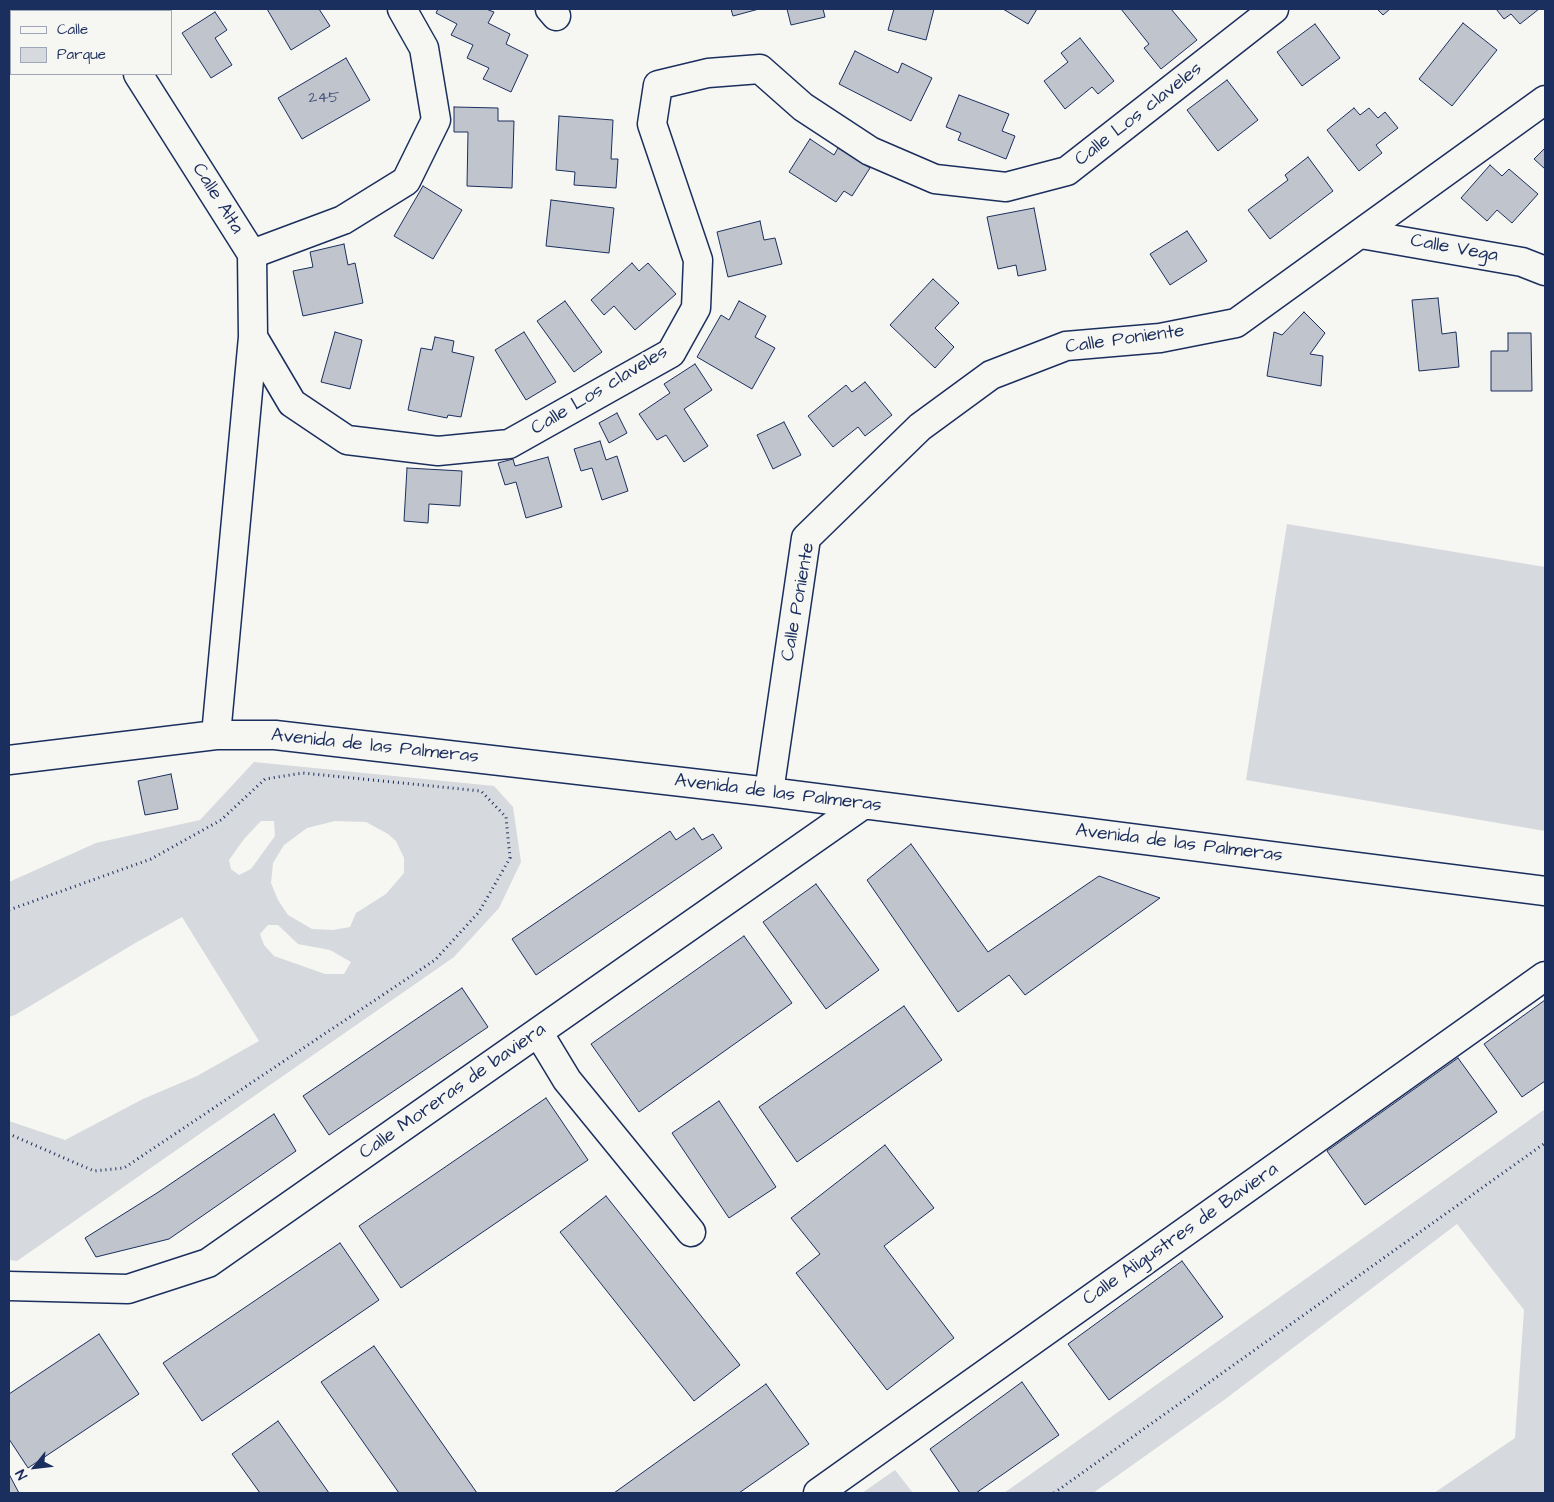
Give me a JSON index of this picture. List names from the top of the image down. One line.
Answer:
{"streets":{"street":["Calle Los claveles","Calle Alta","Calle Vega","Calle Poniente","Avenida de las Palmeras","Calle Moreras de baviera","Calle Aligustres de Baviera"]},"crossings":[["Calle Los claveles","Calle Alta"],["Calle Alta","Avenida de las Palmeras"],["Calle Vega","Calle Poniente"],["Calle Poniente","Avenida de las Palmeras"],["Avenida de las Palmeras","Calle Moreras de baviera"]],"house_numbers":["245"],"legend":["Calle","Parque"],"north":"bottom left"}
